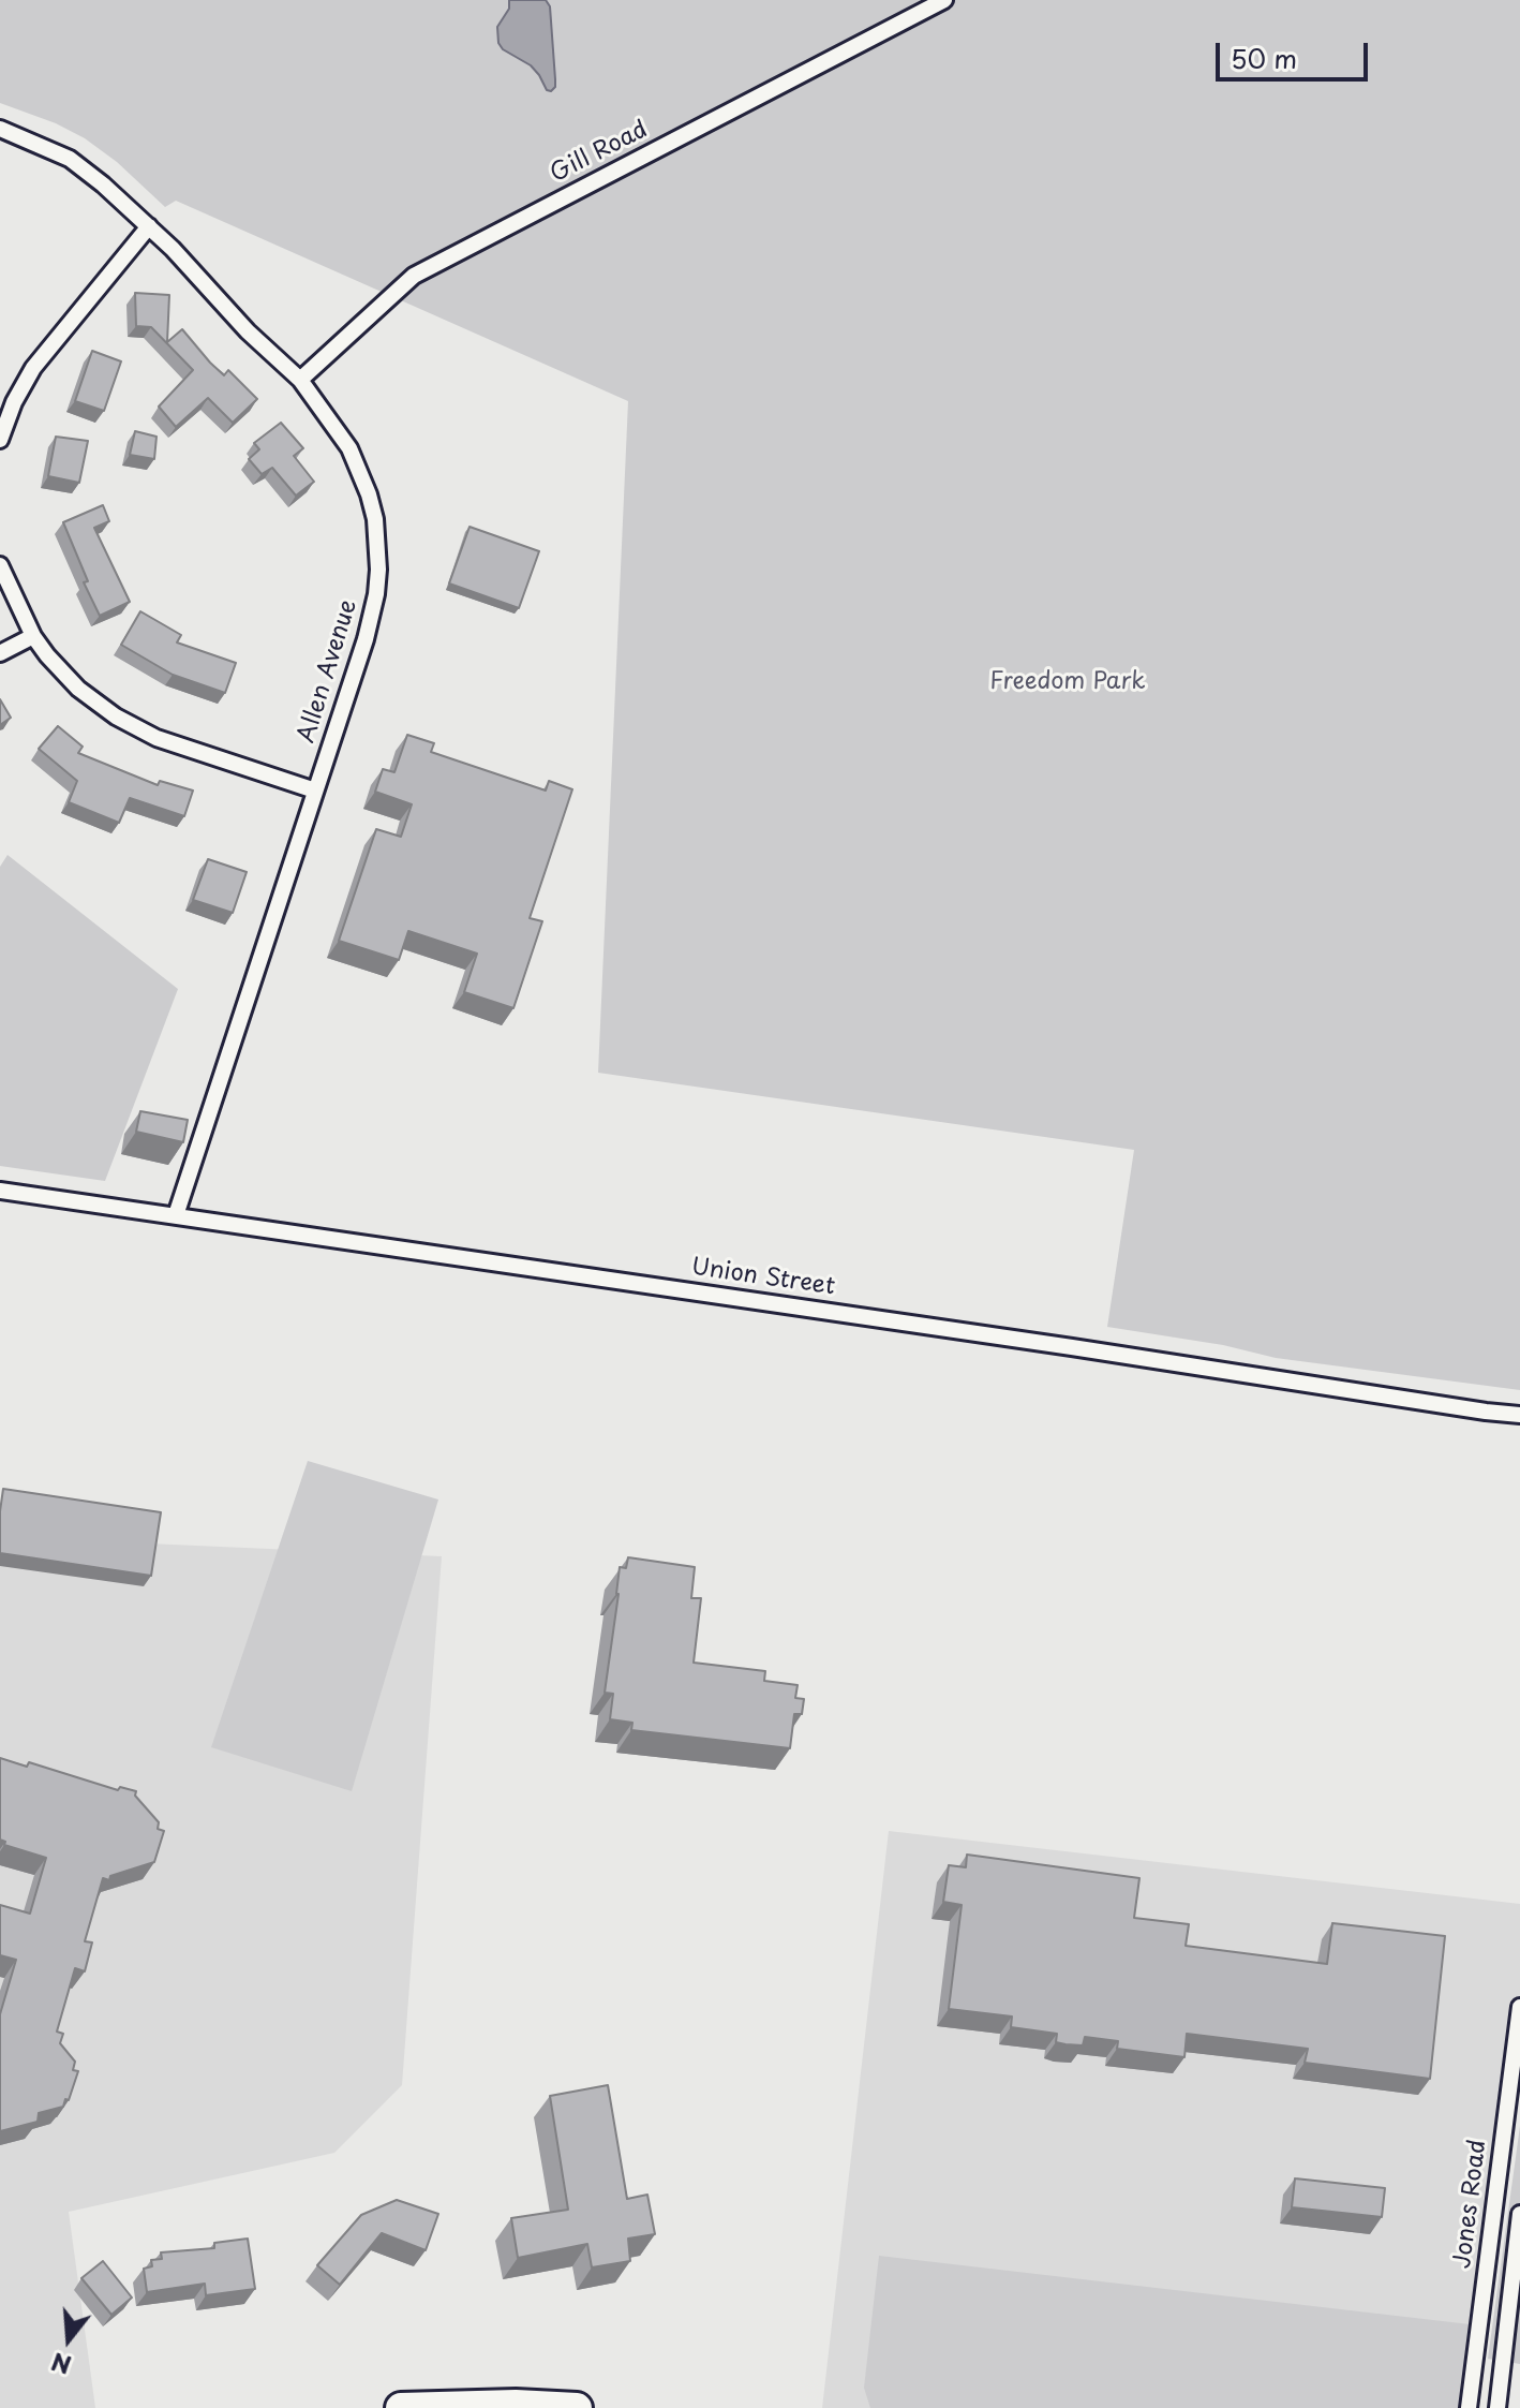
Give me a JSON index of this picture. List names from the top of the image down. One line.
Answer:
{"streets":{"street":["Gill Road","Allen Avenue","Union Street","Jones Road"]},"crossings":[["Gill Road","Allen Avenue"],["Allen Avenue","Union Street"]],"parks":["Freedom Park"],"scale_bar":"50 m","north":"bottom"}
